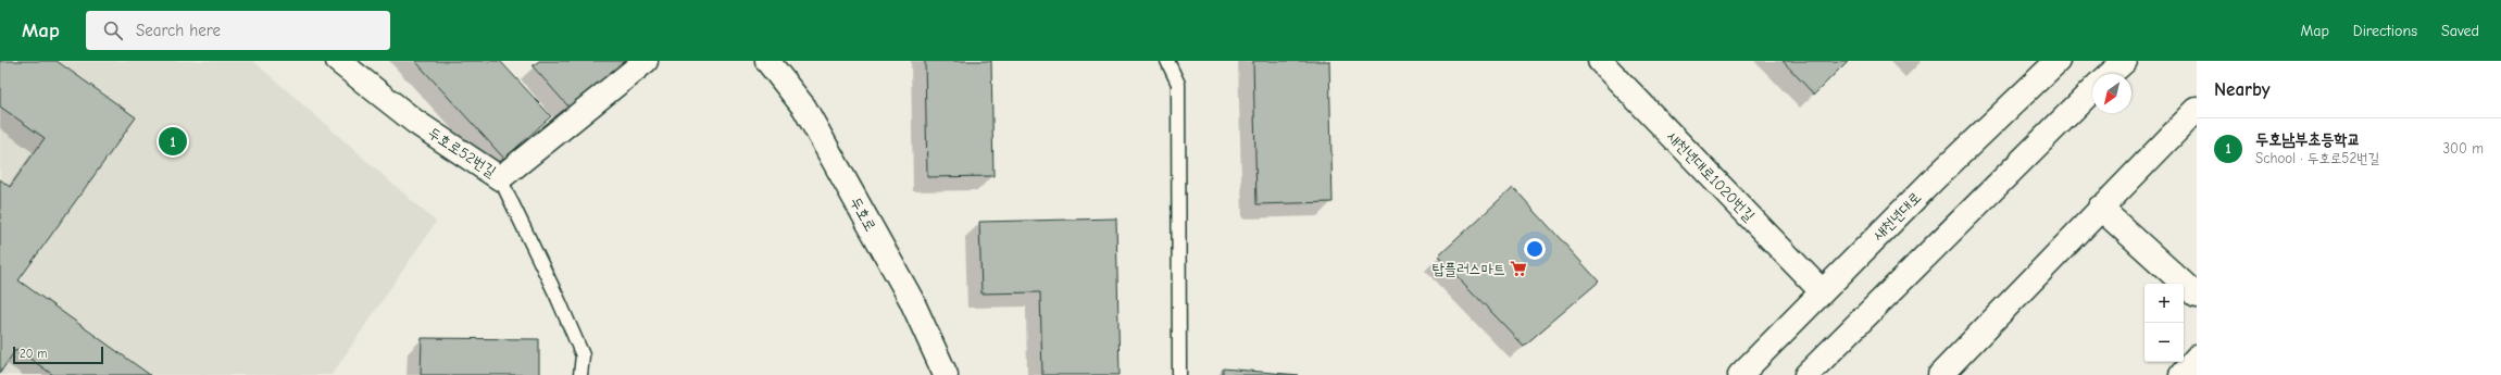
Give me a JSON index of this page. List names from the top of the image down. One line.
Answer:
{"streets":{"street":["두호로52번길","새천년대로1020번길","두호로","새천년대로"]},"crossings":[["새천년대로1020번길","새천년대로"]],"places":{"supermarket":["탑플러스마트"]},"scale_bar":"20 m","north":"bottom left","page":{"header":"Map","search":"Search here","nav":["Map","Directions","Saved"],"heading":"Nearby","list":[{"mark":"1","name":"두호남부초등학교","note":"School · 두호로52번길","value":"300 m"}],"pins":"1","map_buttons":["+","−"],"scale":"20 m"}}
